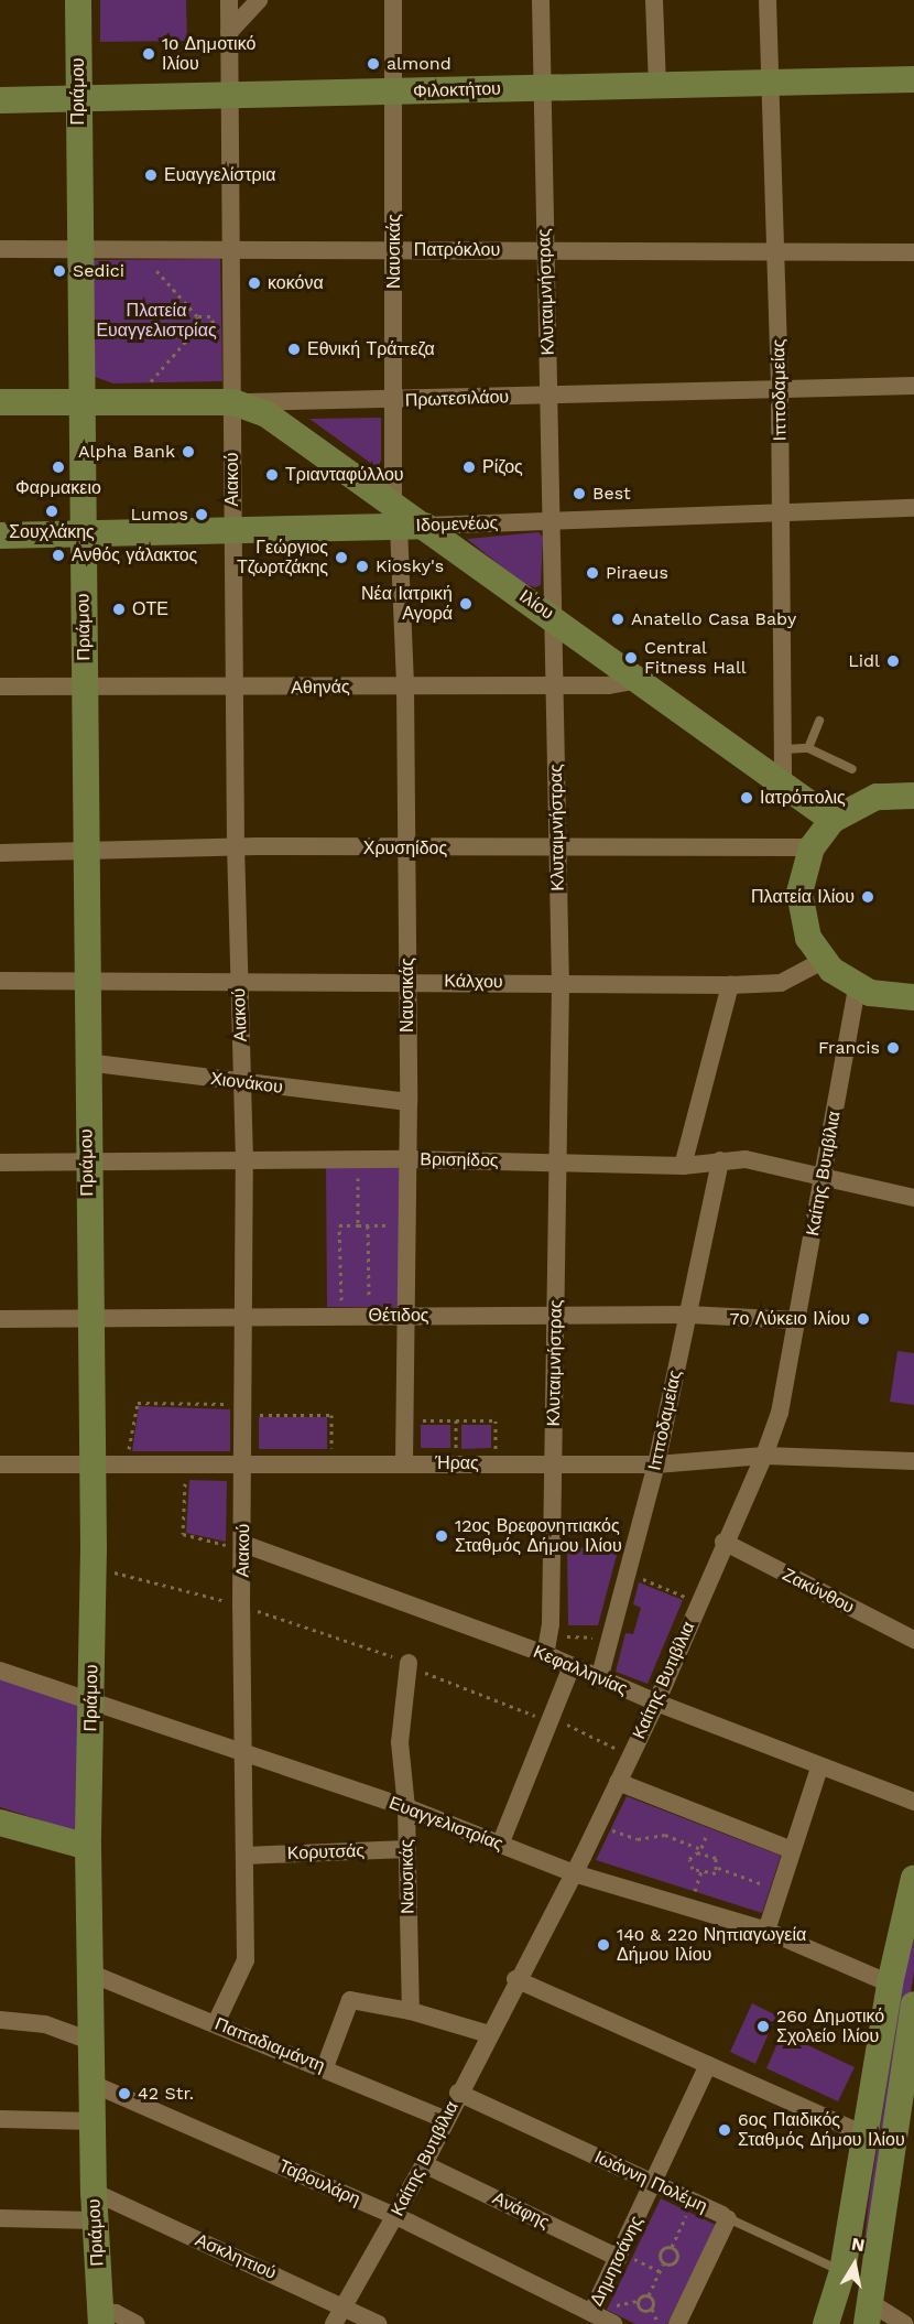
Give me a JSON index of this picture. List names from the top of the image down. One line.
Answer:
{"streets":{"street":["Φιλοκτήτου","Πριάμου","Πατρόκλου","Ναυσικάς","Κλυταιμνήστρας","Ιπποδαμείας","Πρωτεσιλάου","Αιακού","Ιδομενέως","Ιλίου","Αθηνάς","Χρυσηίδος","Κάλχου","Χιονάκου","Βρισηίδος","Καίτης Βυτιβίλια","Θέτιδος","Ήρας","Ζακύνθου","Κεφαλληνίας","Ευαγγελιστρίας","Κορυτσάς","Παπαδιαμάντη","Ιωάννη Πολέμη","Ταβουλάρη","Ανάφης","Ασκληπιού","Δημητσάνης"]},"crossings":[["Φιλοκτήτου","Πριάμου"],["Φιλοκτήτου","Ναυσικάς"],["Φιλοκτήτου","Κλυταιμνήστρας"],["Φιλοκτήτου","Ιπποδαμείας"],["Φιλοκτήτου","Αιακού"],["Πριάμου","Πατρόκλου"],["Πριάμου","Πρωτεσιλάου"],["Πριάμου","Ιδομενέως"],["Πριάμου","Αθηνάς"],["Πριάμου","Χρυσηίδος"],["Πριάμου","Κάλχου"],["Πριάμου","Χιονάκου"],["Πριάμου","Βρισηίδος"],["Πριάμου","Θέτιδος"],["Πριάμου","Ήρας"],["Πριάμου","Ευαγγελιστρίας"],["Πριάμου","Παπαδιαμάντη"],["Πριάμου","Ταβουλάρη"],["Πριάμου","Ασκληπιού"],["Πατρόκλου","Ναυσικάς"],["Πατρόκλου","Κλυταιμνήστρας"],["Πατρόκλου","Ιπποδαμείας"],["Πατρόκλου","Αιακού"],["Ναυσικάς","Πρωτεσιλάου"],["Ναυσικάς","Ιδομενέως"],["Ναυσικάς","Ιλίου"],["Ναυσικάς","Αθηνάς"],["Ναυσικάς","Χρυσηίδος"],["Ναυσικάς","Κάλχου"],["Ναυσικάς","Χιονάκου"],["Ναυσικάς","Βρισηίδος"],["Ναυσικάς","Θέτιδος"],["Ναυσικάς","Ήρας"],["Ναυσικάς","Ευαγγελιστρίας"],["Ναυσικάς","Κορυτσάς"],["Κλυταιμνήστρας","Πρωτεσιλάου"],["Κλυταιμνήστρας","Ιδομενέως"],["Κλυταιμνήστρας","Ιλίου"],["Κλυταιμνήστρας","Αθηνάς"],["Κλυταιμνήστρας","Χρυσηίδος"],["Κλυταιμνήστρας","Κάλχου"],["Κλυταιμνήστρας","Βρισηίδος"],["Κλυταιμνήστρας","Θέτιδος"],["Κλυταιμνήστρας","Ήρας"],["Κλυταιμνήστρας","Κεφαλληνίας"],["Ιπποδαμείας","Πρωτεσιλάου"],["Ιπποδαμείας","Ιδομενέως"],["Ιπποδαμείας","Ιλίου"],["Ιπποδαμείας","Βρισηίδος"],["Ιπποδαμείας","Θέτιδος"],["Ιπποδαμείας","Ήρας"],["Ιπποδαμείας","Κεφαλληνίας"],["Πρωτεσιλάου","Αιακού"],["Πρωτεσιλάου","Ιλίου"],["Αιακού","Ιδομενέως"],["Αιακού","Ιλίου"],["Αιακού","Αθηνάς"],["Αιακού","Χρυσηίδος"],["Αιακού","Κάλχου"],["Αιακού","Χιονάκου"],["Αιακού","Βρισηίδος"],["Αιακού","Θέτιδος"],["Αιακού","Ήρας"],["Αιακού","Κεφαλληνίας"],["Αιακού","Ευαγγελιστρίας"],["Αιακού","Κορυτσάς"],["Αιακού","Παπαδιαμάντη"],["Ιδομενέως","Ιλίου"],["Ιλίου","Αθηνάς"],["Βρισηίδος","Καίτης Βυτιβίλια"],["Καίτης Βυτιβίλια","Θέτιδος"],["Καίτης Βυτιβίλια","Ήρας"],["Καίτης Βυτιβίλια","Ζακύνθου"],["Καίτης Βυτιβίλια","Κεφαλληνίας"],["Καίτης Βυτιβίλια","Ευαγγελιστρίας"],["Καίτης Βυτιβίλια","Παπαδιαμάντη"],["Καίτης Βυτιβίλια","Ιωάννη Πολέμη"],["Καίτης Βυτιβίλια","Ταβουλάρη"],["Καίτης Βυτιβίλια","Ανάφης"],["Καίτης Βυτιβίλια","Ασκληπιού"],["Ιωάννη Πολέμη","Δημητσάνης"],["Ταβουλάρη","Δημητσάνης"],["Ανάφης","Δημητσάνης"]],"parks":["Πλατεία Ευαγγελιστρίας"],"places":["1ο Δημοτικό Ιλίου","almond","Ευαγγελίστρια","Sedici","κοκόνα","Εθνική Τράπεζα","Alpha Bank","Φαρμακειο","Ρίζος","Τριανταφύλλου","Best","Σουχλάκης","Lumos","Ανθός γάλακτος","Γεώργιος Τζωρτζάκης","Kiosky's","Piraeus","Νέα Ιατρική Αγορά","ΟΤΕ","Anatello Casa Baby","Central Fitness Hall","Lidl","Ιατρόπολις","Πλατεία Ιλίου","Francis","7ο Λύκειο Ιλίου","12ος Βρεφονηπιακός Σταθμός Δήμου Ιλίου","14ο & 22ο Νηπιαγωγεία Δήμου Ιλίου","26ο Δημοτικό Σχολείο Ιλίου","42 Str.","6ος Παιδικός Σταθμός Δήμου Ιλίου"],"north":"top"}
